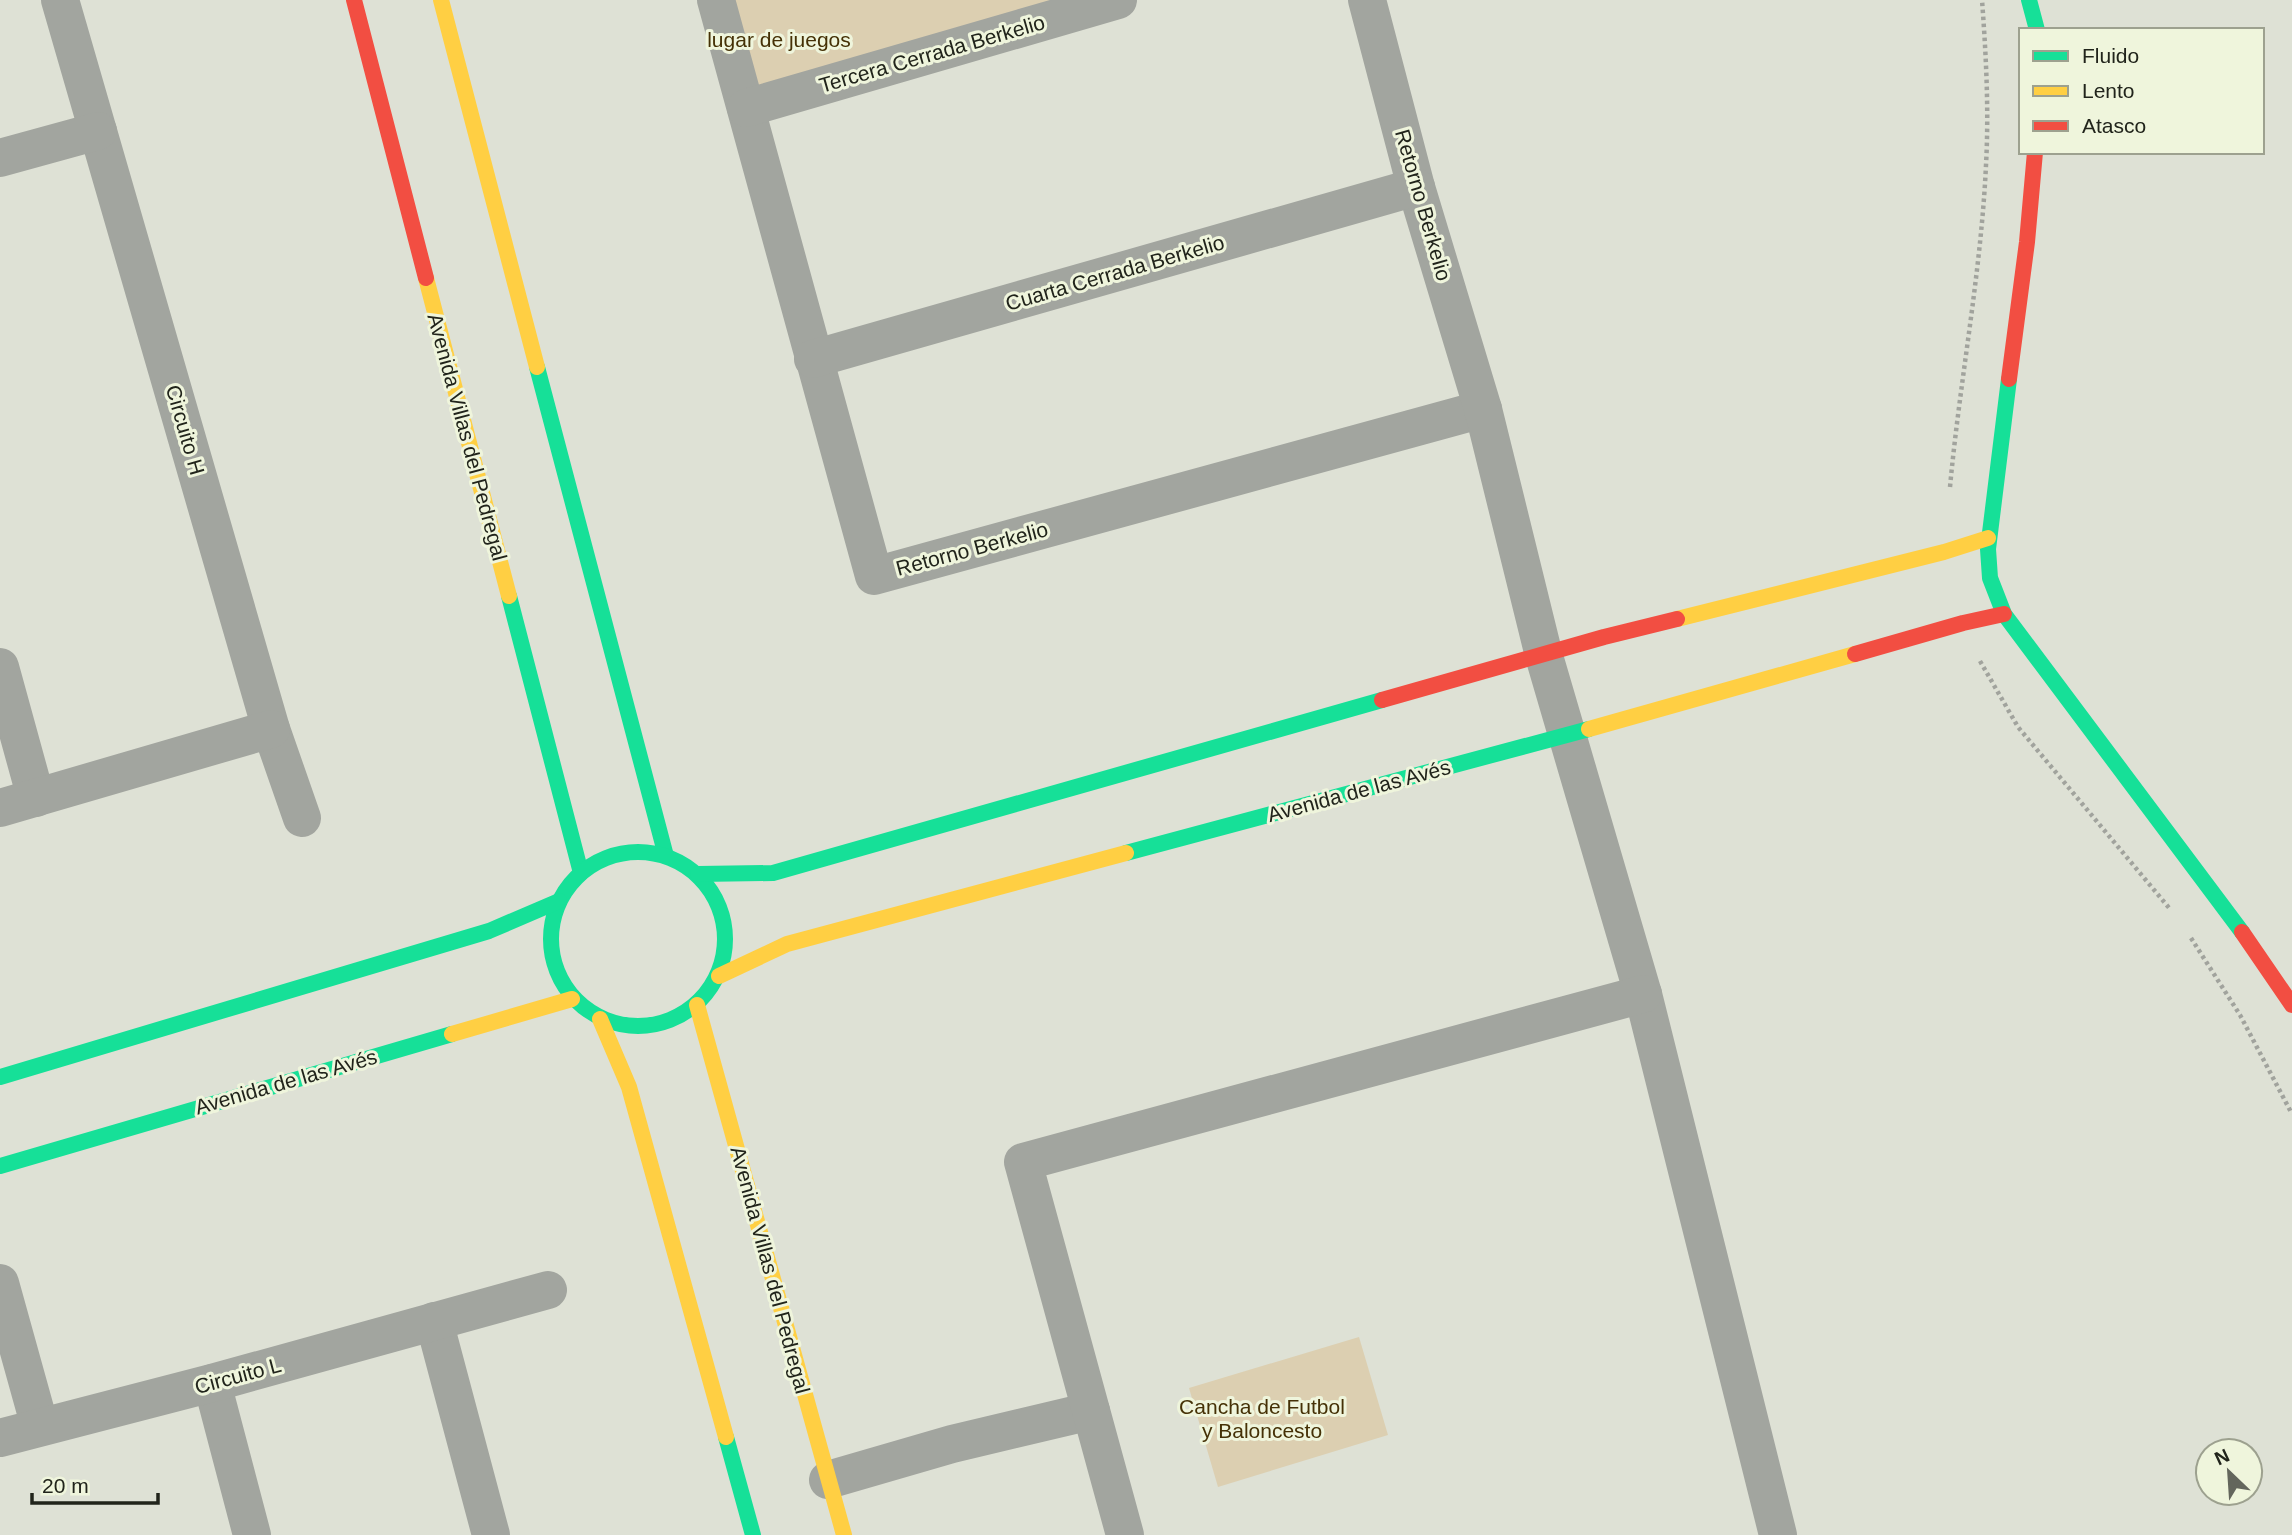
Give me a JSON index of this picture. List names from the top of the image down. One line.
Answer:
{"streets":{"street":["Tercera Cerrada Berkelio","Retorno Berkelio","Cuarta Cerrada Berkelio","Circuito H","Avenida Villas del Pedregal","Avenida de las Avés","Circuito L"]},"crossings":[["Tercera Cerrada Berkelio","Retorno Berkelio"],["Retorno Berkelio","Cuarta Cerrada Berkelio"],["Retorno Berkelio","Avenida de las Avés"],["Avenida Villas del Pedregal","Avenida de las Avés"]],"parks":["lugar de juegos","Cancha de Futbol y Baloncesto"],"legend":["Fluido","Lento","Atasco"],"scale_bar":"20 m","north":"top left"}
